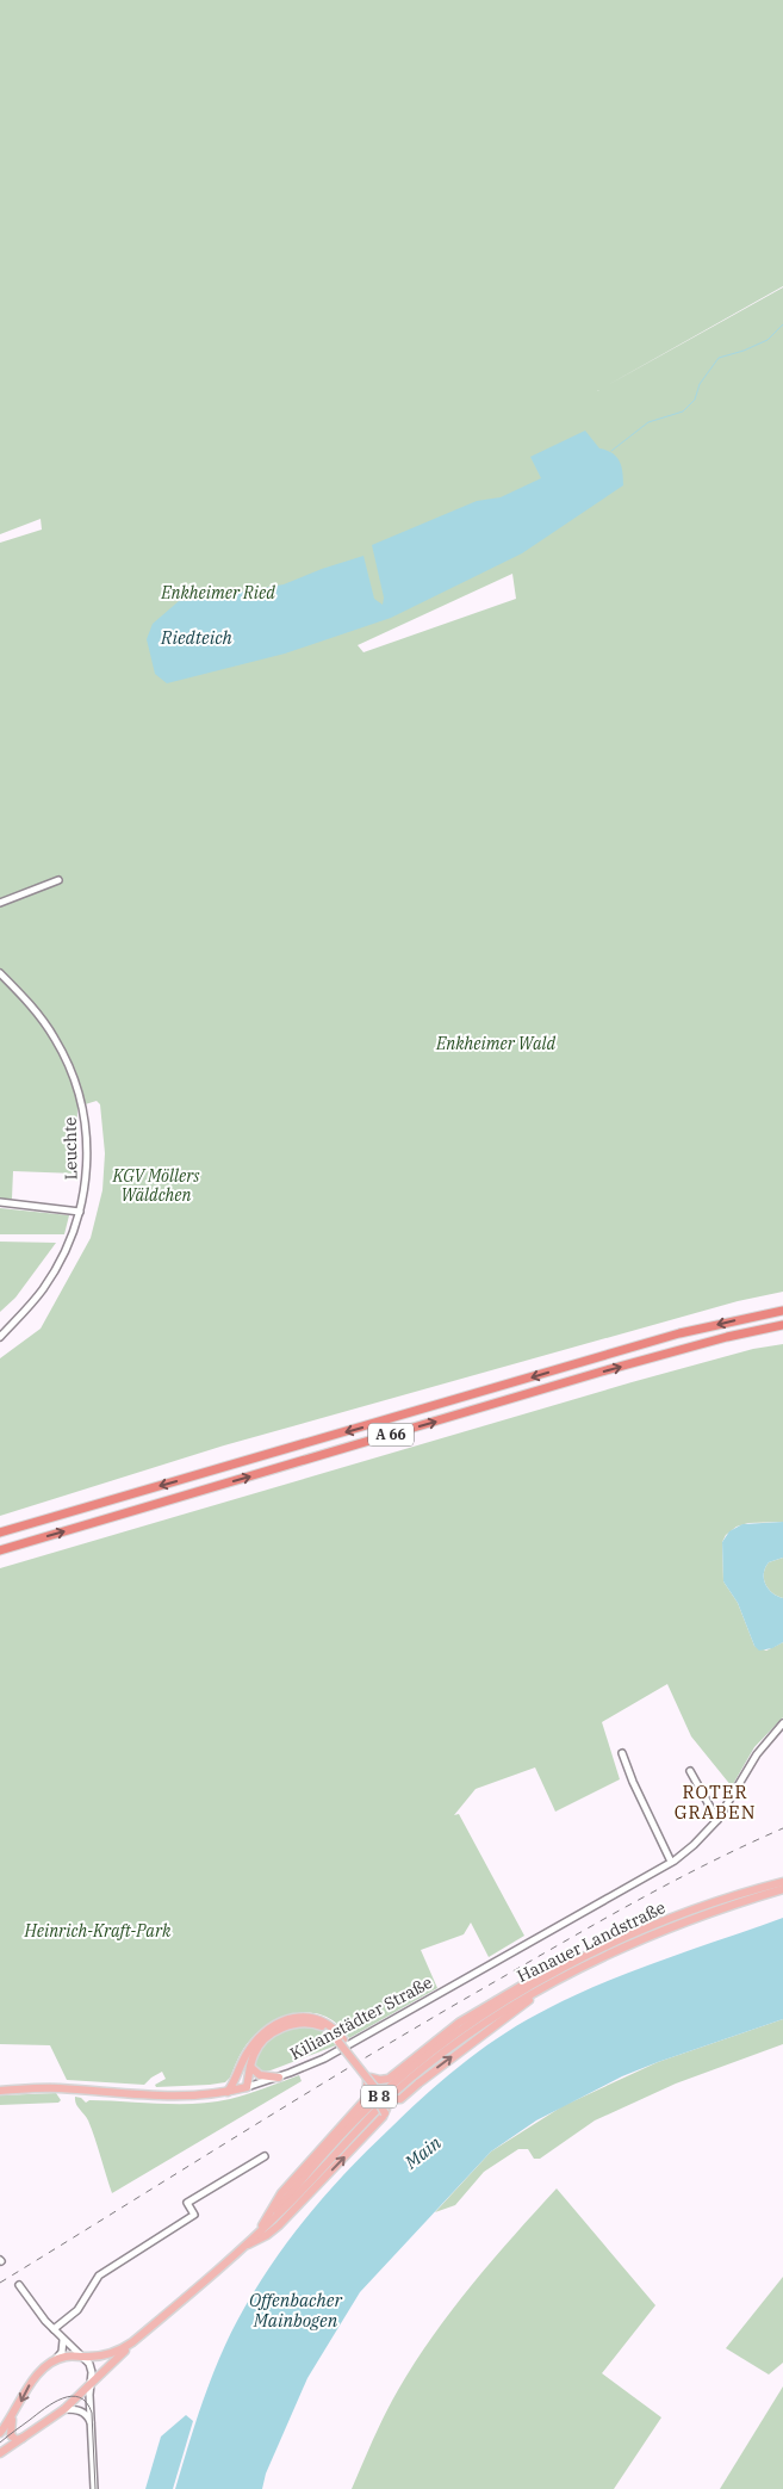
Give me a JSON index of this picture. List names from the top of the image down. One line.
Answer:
{"streets":{"highway":["A 66"],"main road":["Hanauer Landstraße","Kilianstädter Straße","B 8"],"street":["Leuchte"]},"districts":["ROTER GRABEN"],"water":["Riedteich","Main","Offenbacher Mainbogen"],"parks":["Enkheimer Ried","Enkheimer Wald","KGV Möllers Wäldchen","Heinrich-Kraft-Park"]}
